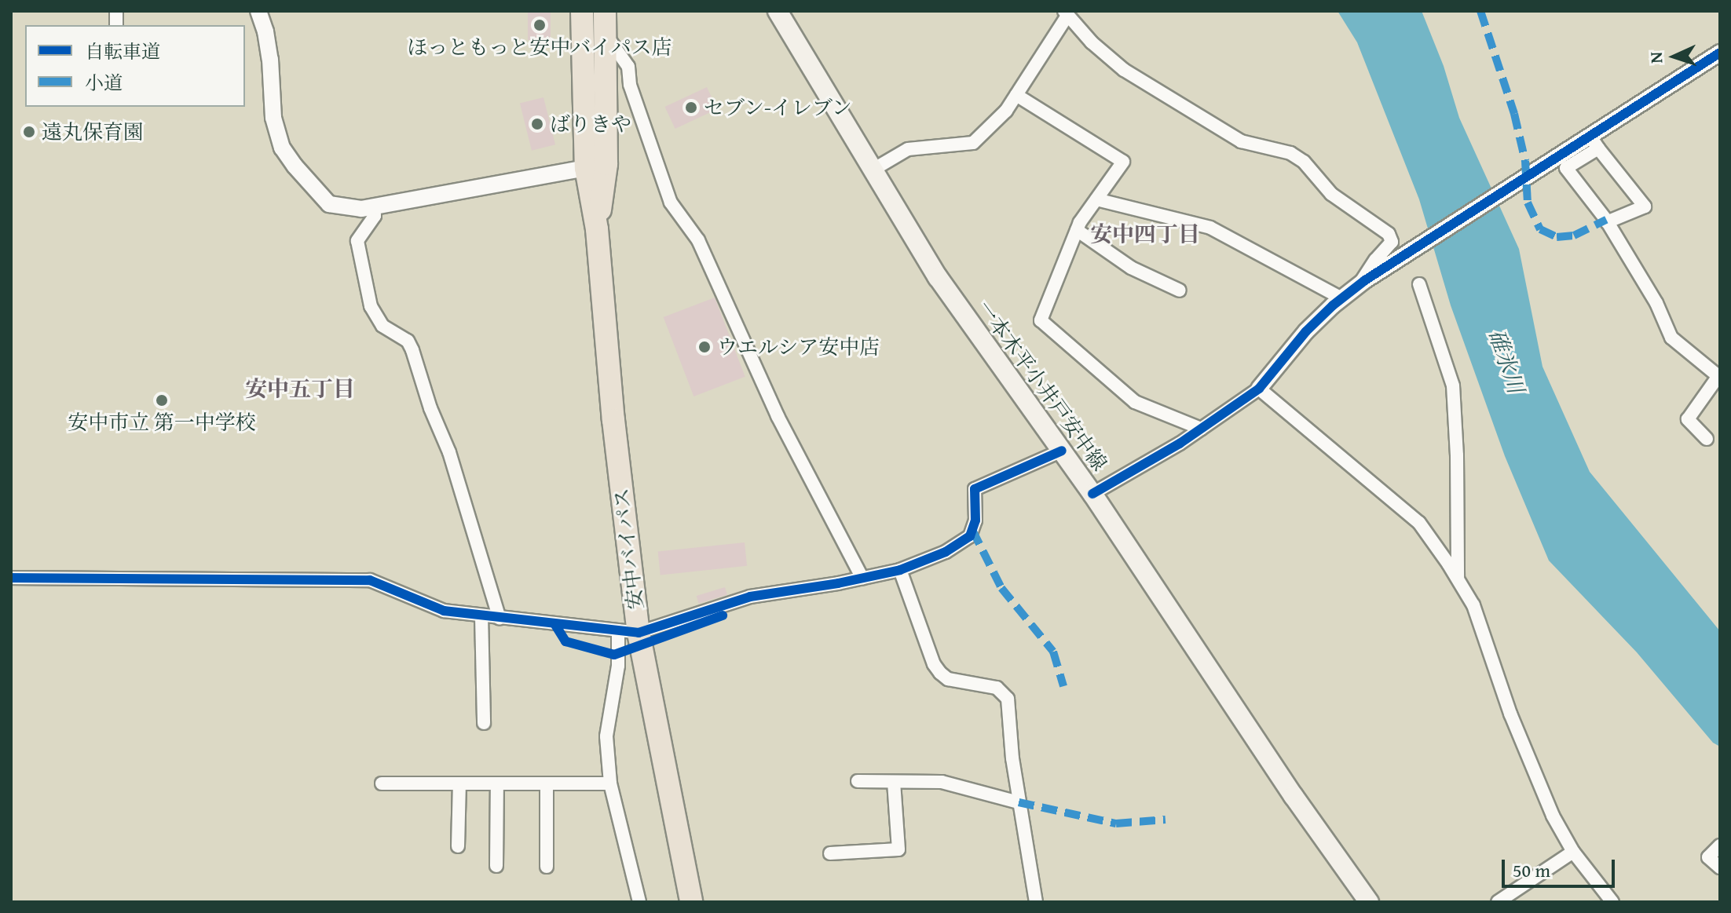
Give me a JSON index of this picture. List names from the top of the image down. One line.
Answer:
{"streets":{"highway":["安中バイパス"],"main road":["一本木平小井戸安中線"]},"districts":["安中四丁目","安中五丁目"],"water":["碓氷川"],"places":["ほっともっと安中バイパス店","セブン-イレブン","ばりきや","遠丸保育園","ウエルシア安中店","安中市立 第一中学校"],"legend":["自転車道","小道"],"scale_bar":"50 m","north":"left"}
